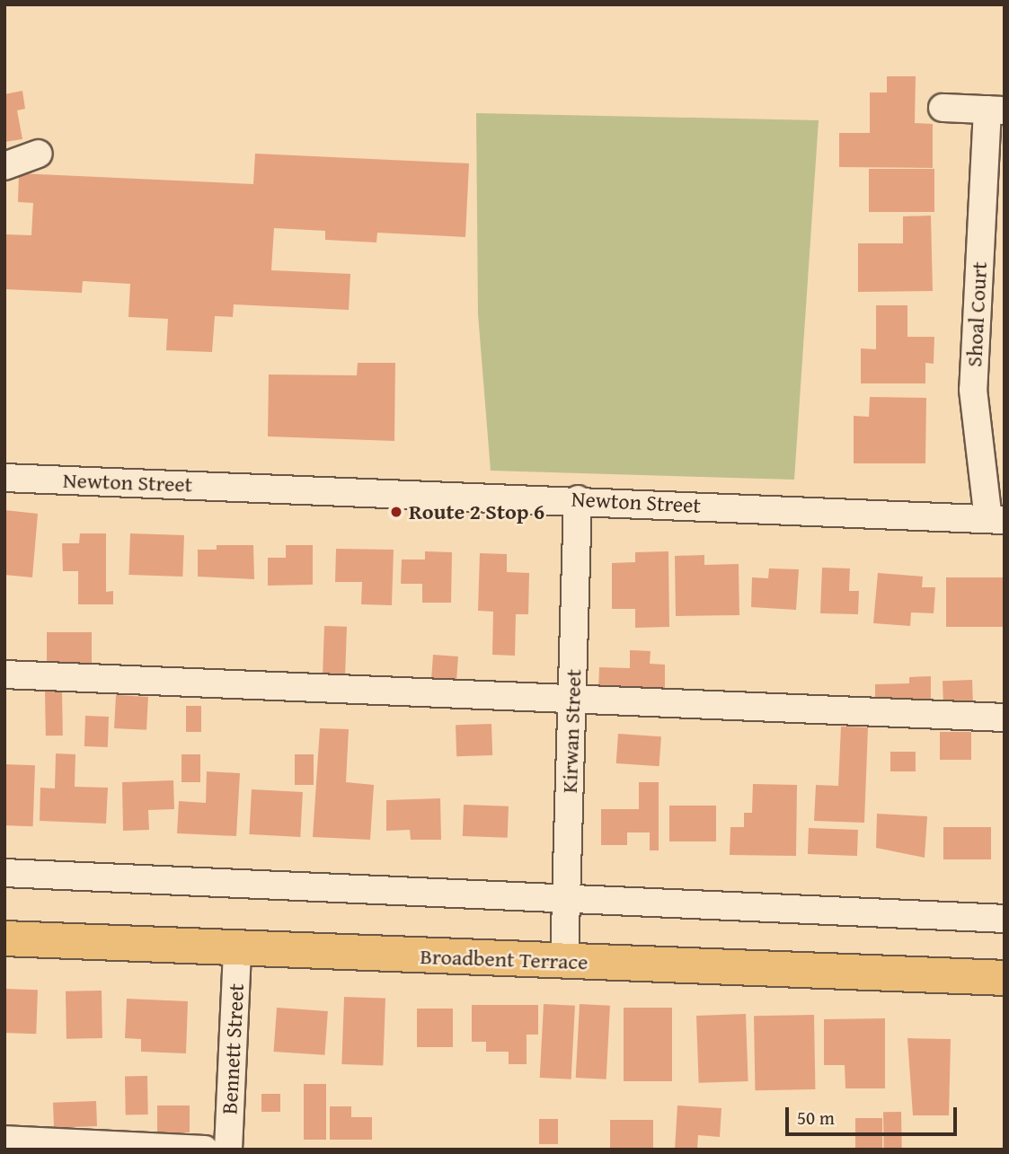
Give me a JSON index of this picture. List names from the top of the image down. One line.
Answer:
{"streets":{"main road":["Broadbent Terrace"],"street":["Shoal Court","Newton Street","Kirwan Street","Bennett Street"]},"crossings":[["Shoal Court","Newton Street"],["Newton Street","Kirwan Street"],["Kirwan Street","Broadbent Terrace"],["Broadbent Terrace","Bennett Street"]],"places":["Route 2 Stop 6"],"scale_bar":"50 m"}
